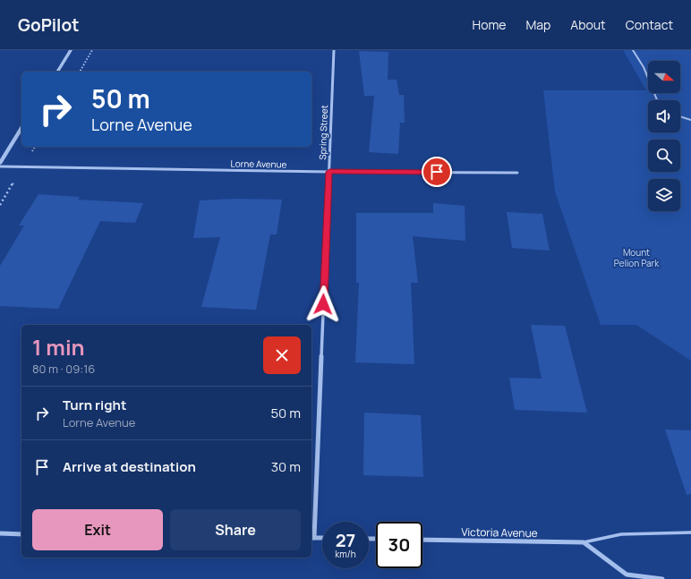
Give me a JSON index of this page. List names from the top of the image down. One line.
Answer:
{"streets":{"street":["Spring Street","Lorne Avenue","Victoria Avenue"]},"crossings":[["Spring Street","Lorne Avenue"]],"parks":["Mount Pelion Park"],"north":"right","page":{"header":"GoPilot","nav":["Home","Map","About","Contact"],"turn":["50 m","Lorne Avenue"],"heading":["1 min","80 m · 09:16"],"list":[{"name":"Turn right","note":"Lorne Avenue","value":"50 m"},{"name":"Arrive at destination","value":"30 m"}],"buttons":["Exit","Share"],"speed":"27 km/h","limit":"30"}}
